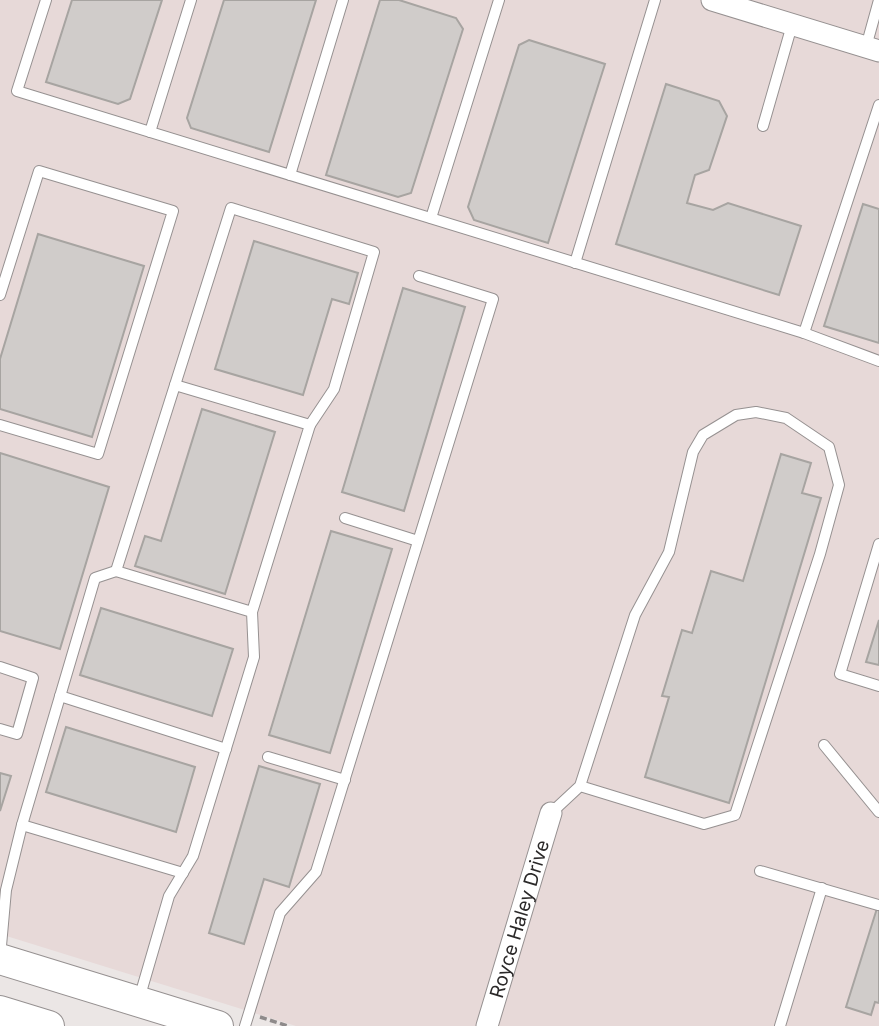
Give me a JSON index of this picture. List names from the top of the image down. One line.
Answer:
{"streets":{"street":["Royce Haley Drive"]}}
